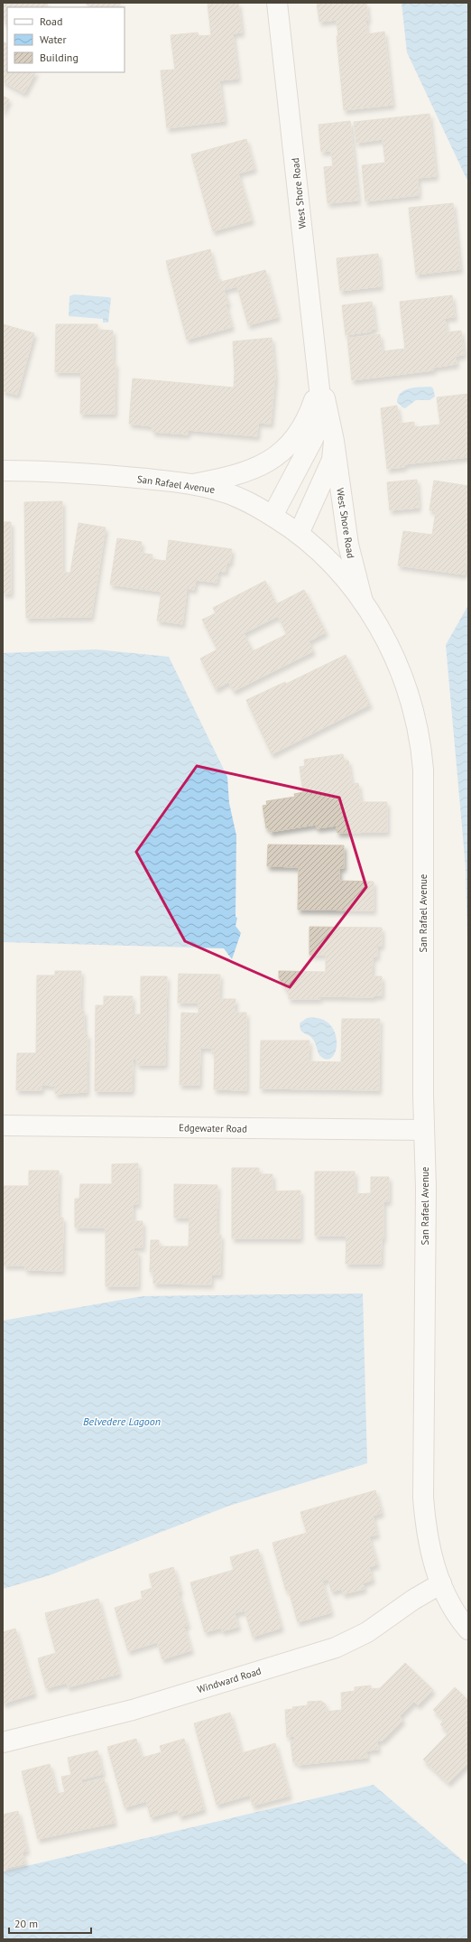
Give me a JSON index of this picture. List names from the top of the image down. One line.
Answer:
{"streets":{"street":["West Shore Road","San Rafael Avenue","Edgewater Road","Windward Road"]},"crossings":[["West Shore Road","San Rafael Avenue"],["San Rafael Avenue","Edgewater Road"],["San Rafael Avenue","Windward Road"]],"water":["Belvedere Lagoon"],"legend":["Road","Water","Building"],"scale_bar":"20 m"}
